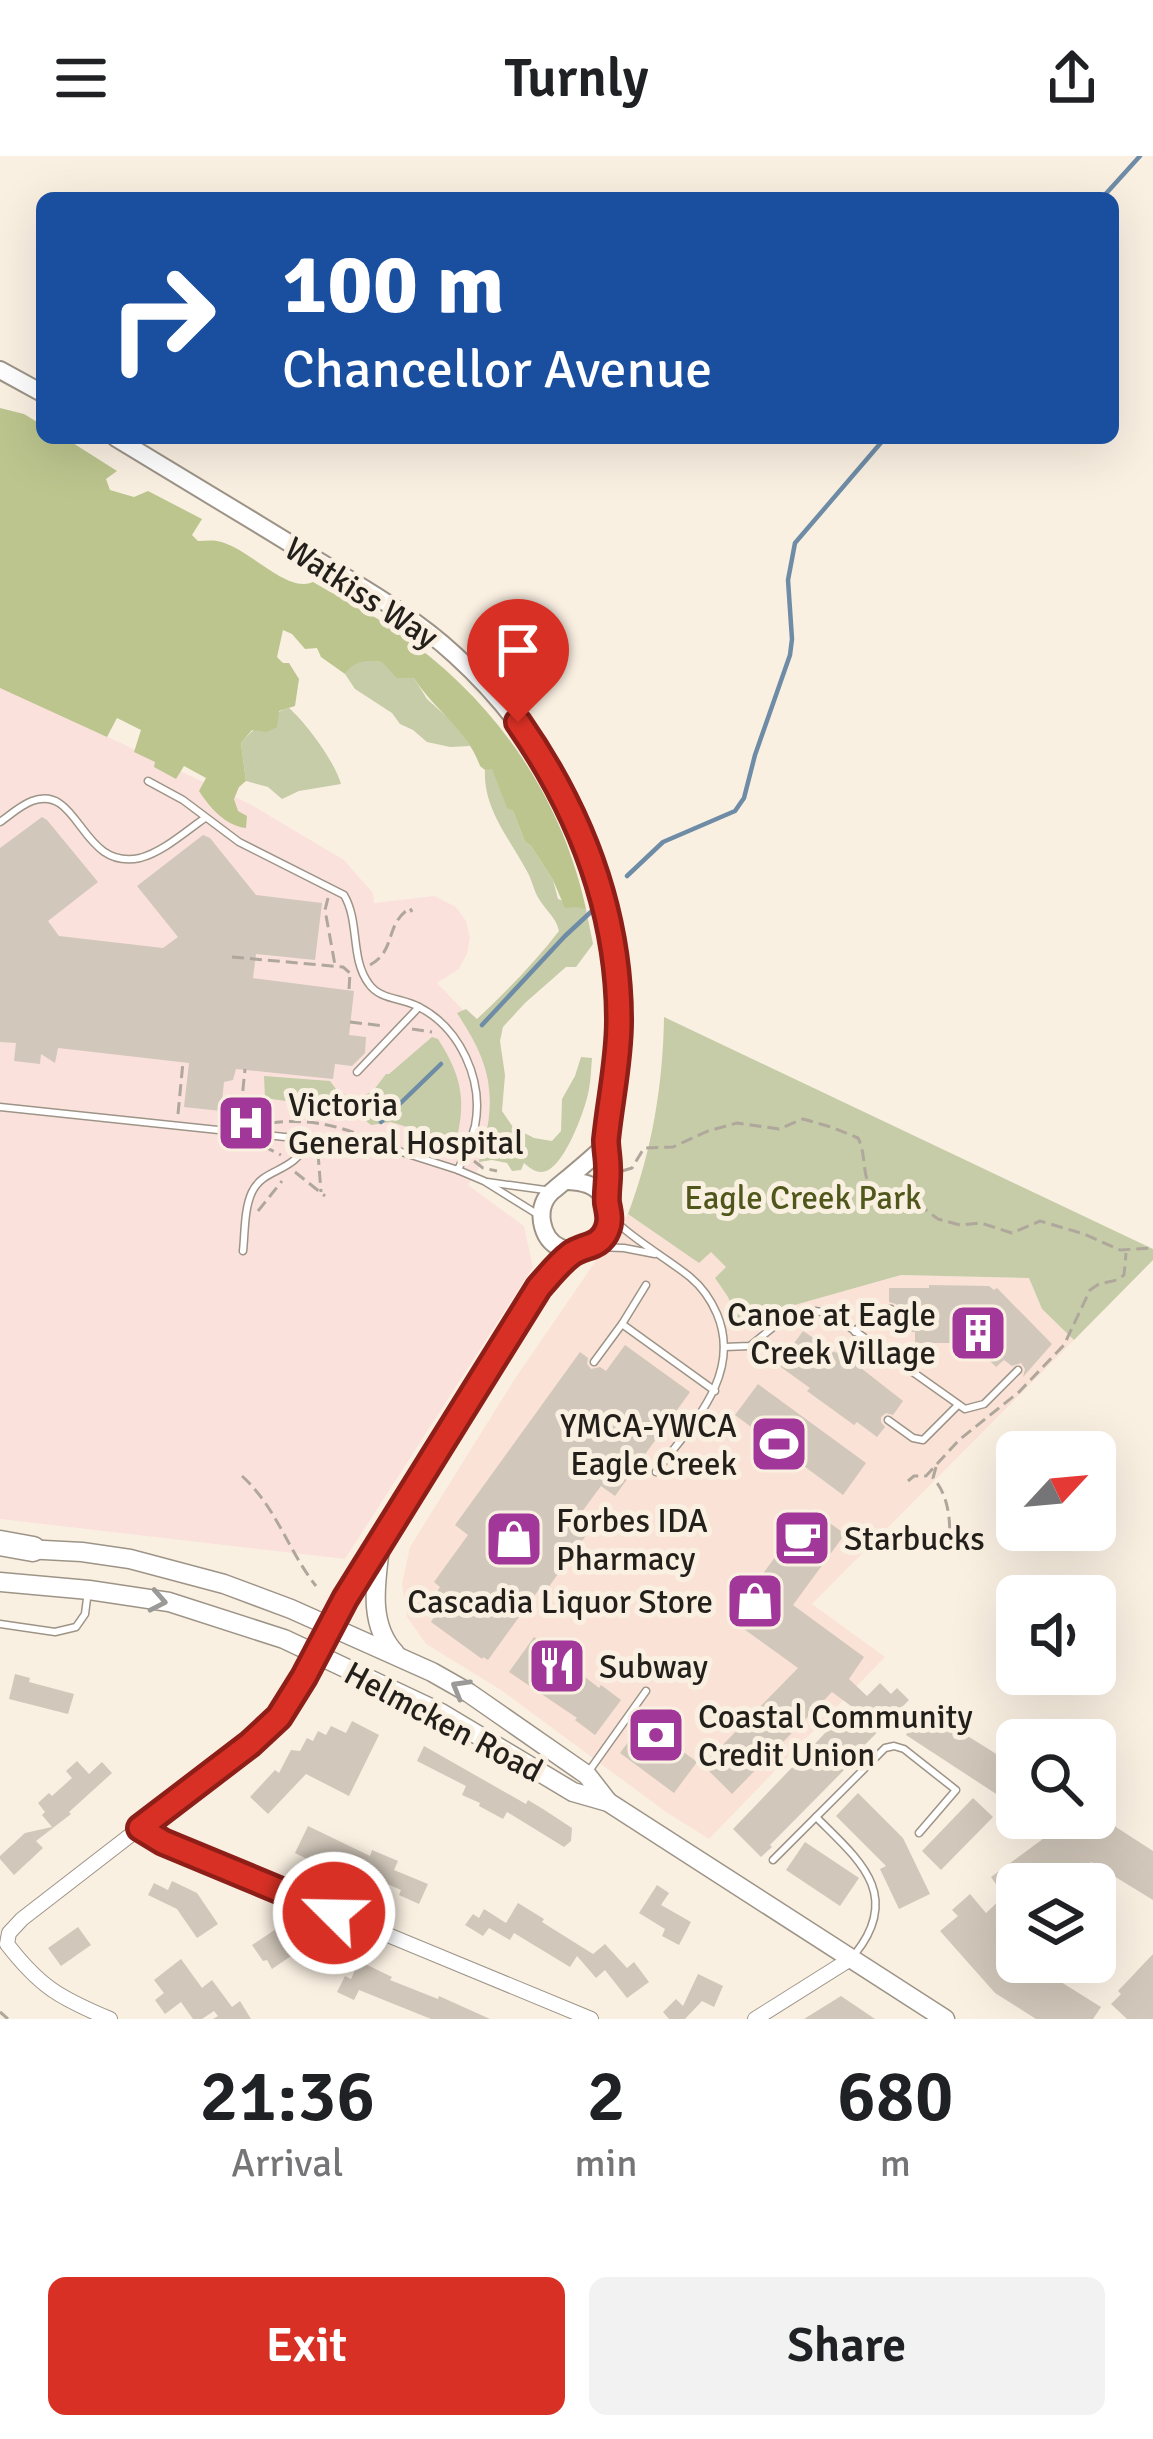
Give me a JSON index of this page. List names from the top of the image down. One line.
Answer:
{"streets":{"main road":["Helmcken Road"],"street":["Watkiss Way"]},"parks":["Eagle Creek Park"],"places":{"hospital":["Victoria General Hospital"],"building":["Canoe at Eagle Creek Village"],"sports":["YMCA-YWCA Eagle Creek"],"cafe":["Starbucks"],"shop":["Forbes IDA Pharmacy","Cascadia Liquor Store"],"restaurant":["Subway"],"bank":["Coastal Community Credit Union"]},"north":"top right","page":{"header":"Turnly","turn":["100 m","Chancellor Avenue"],"eta":["21:36","Arrival","2","min","680","m"],"buttons":["Exit","Share"]}}
